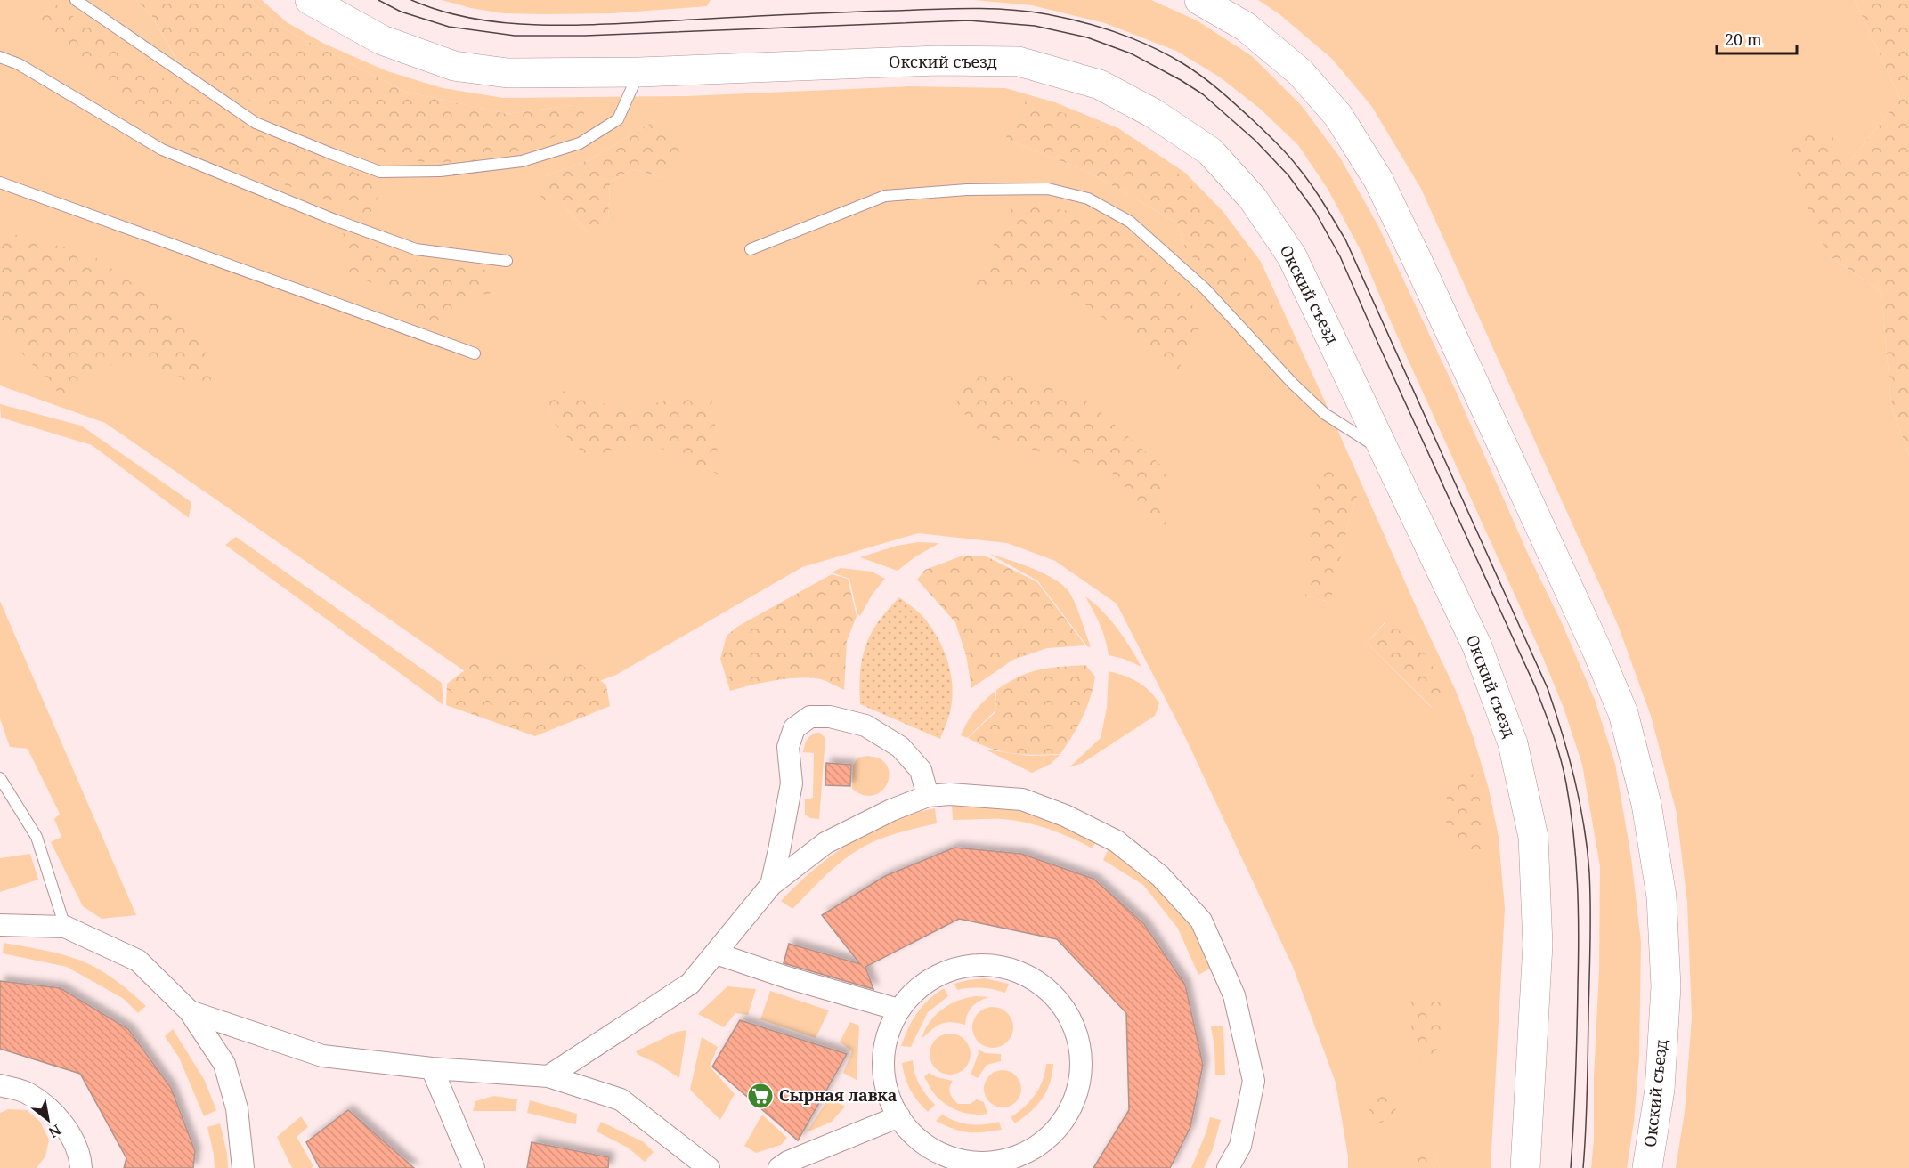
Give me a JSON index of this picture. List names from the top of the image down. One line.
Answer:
{"streets":{"main road":["Окский съезд"]},"places":{"supermarket":["Сырная лавка"]},"scale_bar":"20 m","north":"bottom right"}
